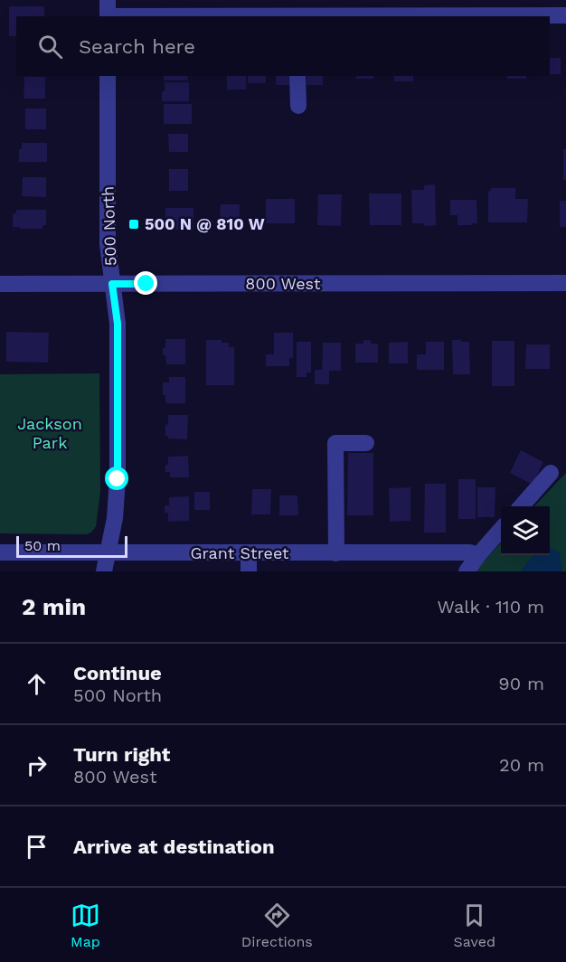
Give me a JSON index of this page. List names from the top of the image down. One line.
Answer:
{"streets":{"street":["500 North","800 West","Grant Street"]},"crossings":[["500 North","800 West"],["500 North","Grant Street"]],"parks":["Jackson Park"],"places":{"transit":["500 N @ 810 W"]},"scale_bar":"50 m","page":{"search":"Search here","scale":"50 m","heading":["2 min","Walk · 110 m"],"list":[["Continue","500 North","90 m"],["Turn right","800 West","20 m"],"Arrive at destination"],"nav":["Map","Directions","Saved"]}}
